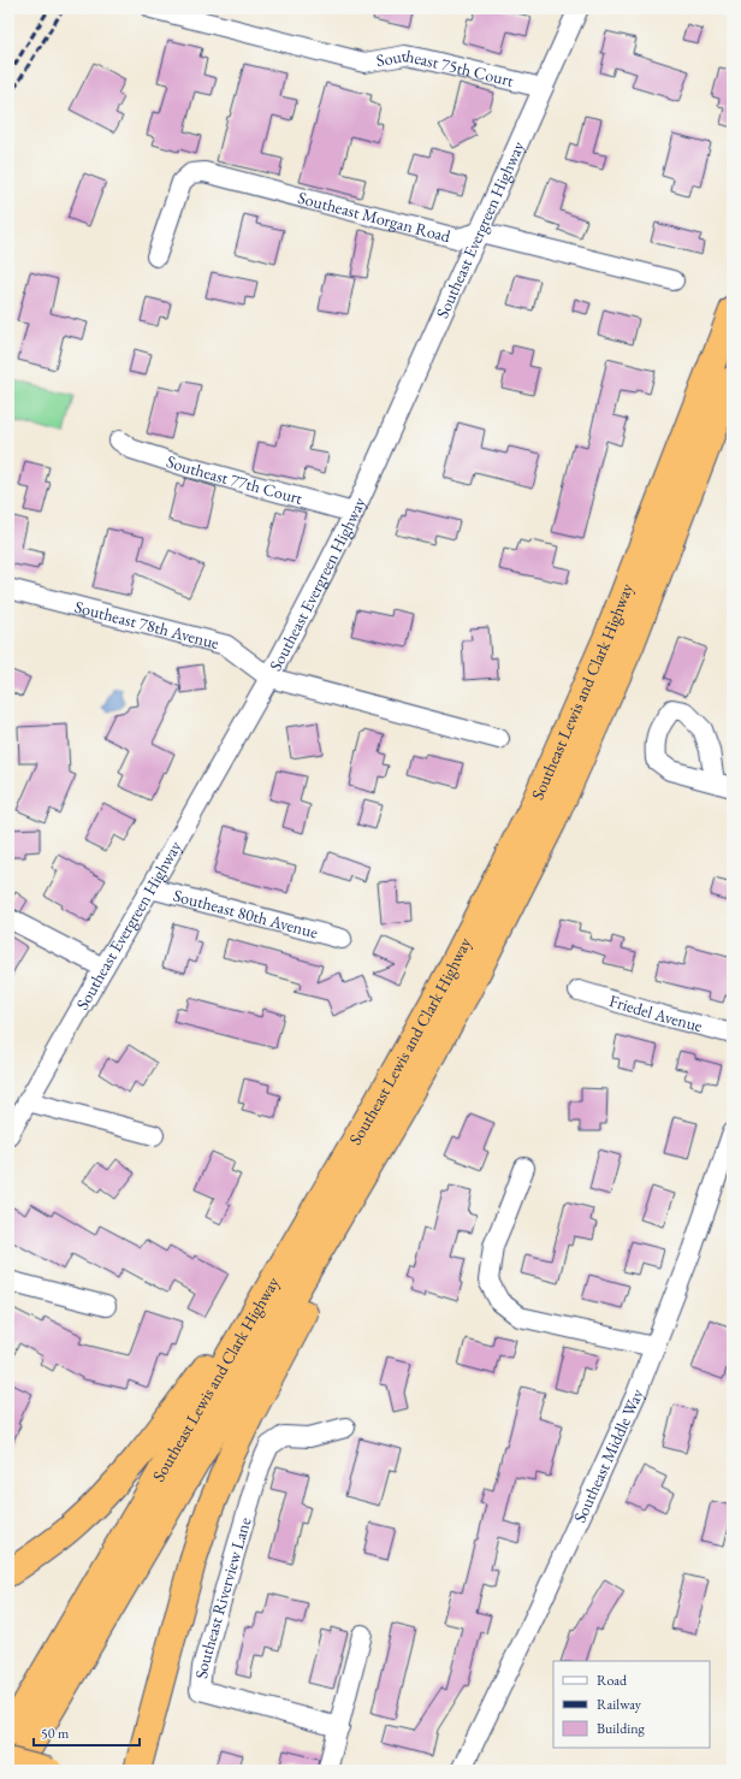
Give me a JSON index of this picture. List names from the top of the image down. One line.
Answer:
{"streets":{"highway":["Southeast Lewis and Clark Highway"],"street":["Southeast 75th Court","Southeast Morgan Road","Southeast Evergreen Highway","Southeast 77th Court","Southeast 78th Avenue","Southeast 80th Avenue","Friedel Avenue","Southeast Middle Way","Southeast Riverview Lane"]},"crossings":[["Southeast 75th Court","Southeast Evergreen Highway"],["Southeast Morgan Road","Southeast Evergreen Highway"],["Southeast Evergreen Highway","Southeast 77th Court"],["Southeast Evergreen Highway","Southeast 78th Avenue"],["Southeast Evergreen Highway","Southeast 80th Avenue"]],"legend":["Road","Railway","Building"],"scale_bar":"50 m"}
